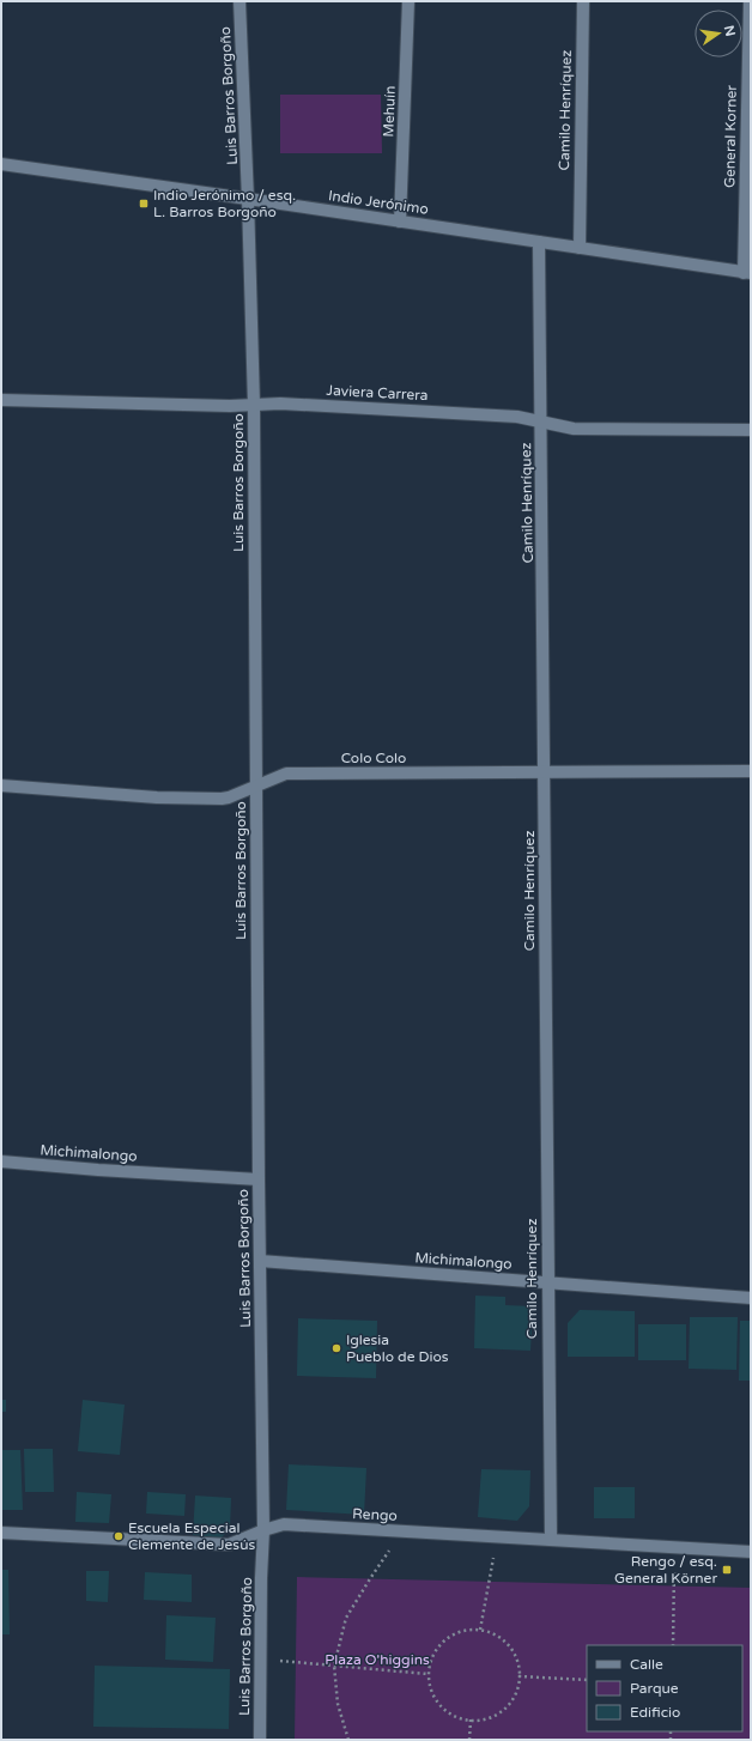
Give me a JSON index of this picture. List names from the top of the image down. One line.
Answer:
{"streets":{"street":["Luis Barros Borgoño","Camilo Henríquez","Mehuín","General Korner","Indio Jerónimo","Javiera Carrera","Colo Colo","Michimalongo","Rengo"]},"crossings":[["Luis Barros Borgoño","Indio Jerónimo"],["Luis Barros Borgoño","Javiera Carrera"],["Luis Barros Borgoño","Colo Colo"],["Luis Barros Borgoño","Michimalongo"],["Luis Barros Borgoño","Rengo"],["Camilo Henríquez","Indio Jerónimo"],["Camilo Henríquez","Javiera Carrera"],["Camilo Henríquez","Colo Colo"],["Camilo Henríquez","Michimalongo"],["Camilo Henríquez","Rengo"],["Mehuín","Indio Jerónimo"],["General Korner","Indio Jerónimo"]],"parks":["Plaza O'higgins"],"places":{"transit":["Indio Jerónimo / esq. L. Barros Borgoño","Rengo / esq. General Körner"],"other":["Iglesia Pueblo de Dios","Escuela Especial Clemente de Jesús"]},"legend":["Calle","Parque","Edificio"],"north":"right"}
